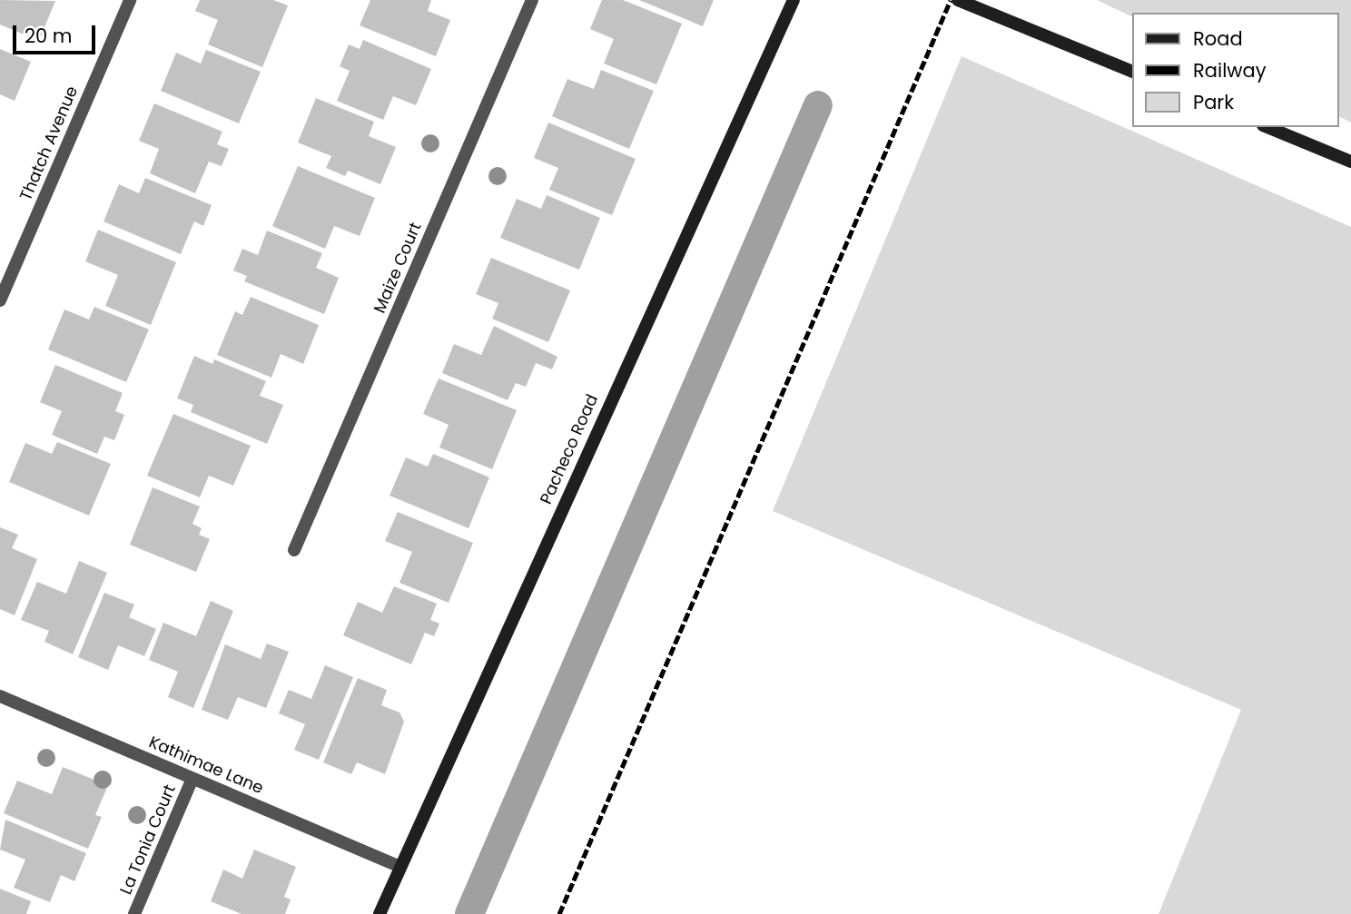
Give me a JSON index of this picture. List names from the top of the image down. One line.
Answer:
{"streets":{"street":["Thatch Avenue","Maize Court","Pacheco Road","Kathimae Lane","La Tonia Court"]},"crossings":[["Pacheco Road","Kathimae Lane"],["Kathimae Lane","La Tonia Court"]],"legend":["Road","Railway","Park"],"scale_bar":"20 m"}
